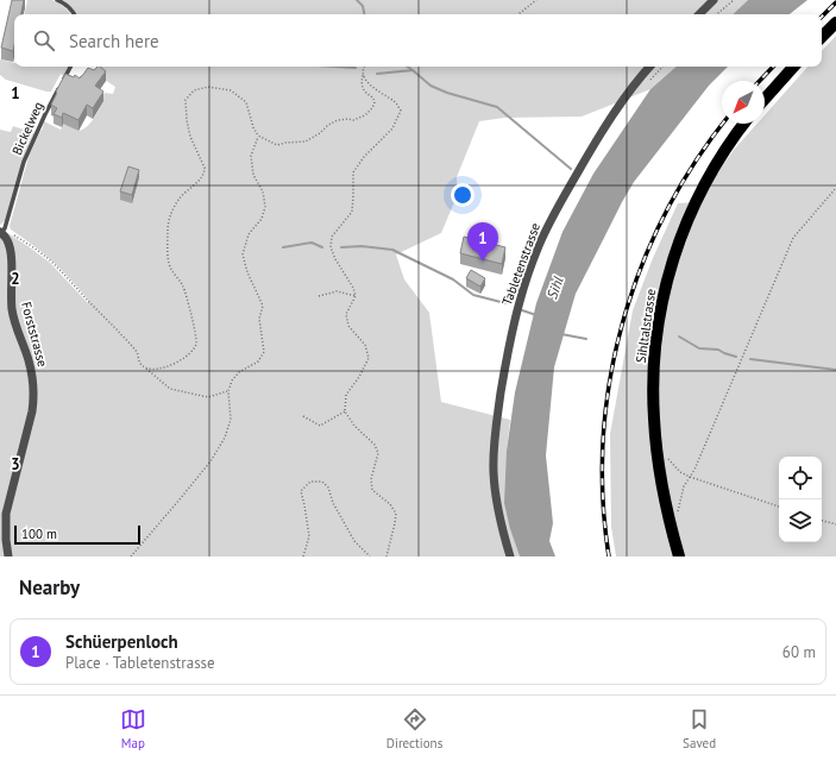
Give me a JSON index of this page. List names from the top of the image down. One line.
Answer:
{"streets":{"main road":["Sihltalstrasse"],"street":["Tabletenstrasse","Forststrasse"],"lane":["Bickelweg"]},"crossings":[["Bickelweg","Forststrasse"]],"water":["Sihl"],"scale_bar":"100 m","north":"bottom left","page":{"search":"Search here","pins":"1","scale":"100 m","heading":"Nearby","list":[{"mark":"1","name":"Schüerpenloch","note":"Place · Tabletenstrasse","value":"60 m"}],"nav":["Map","Directions","Saved"]},"grid":{"rows":["1","2","3"]}}
